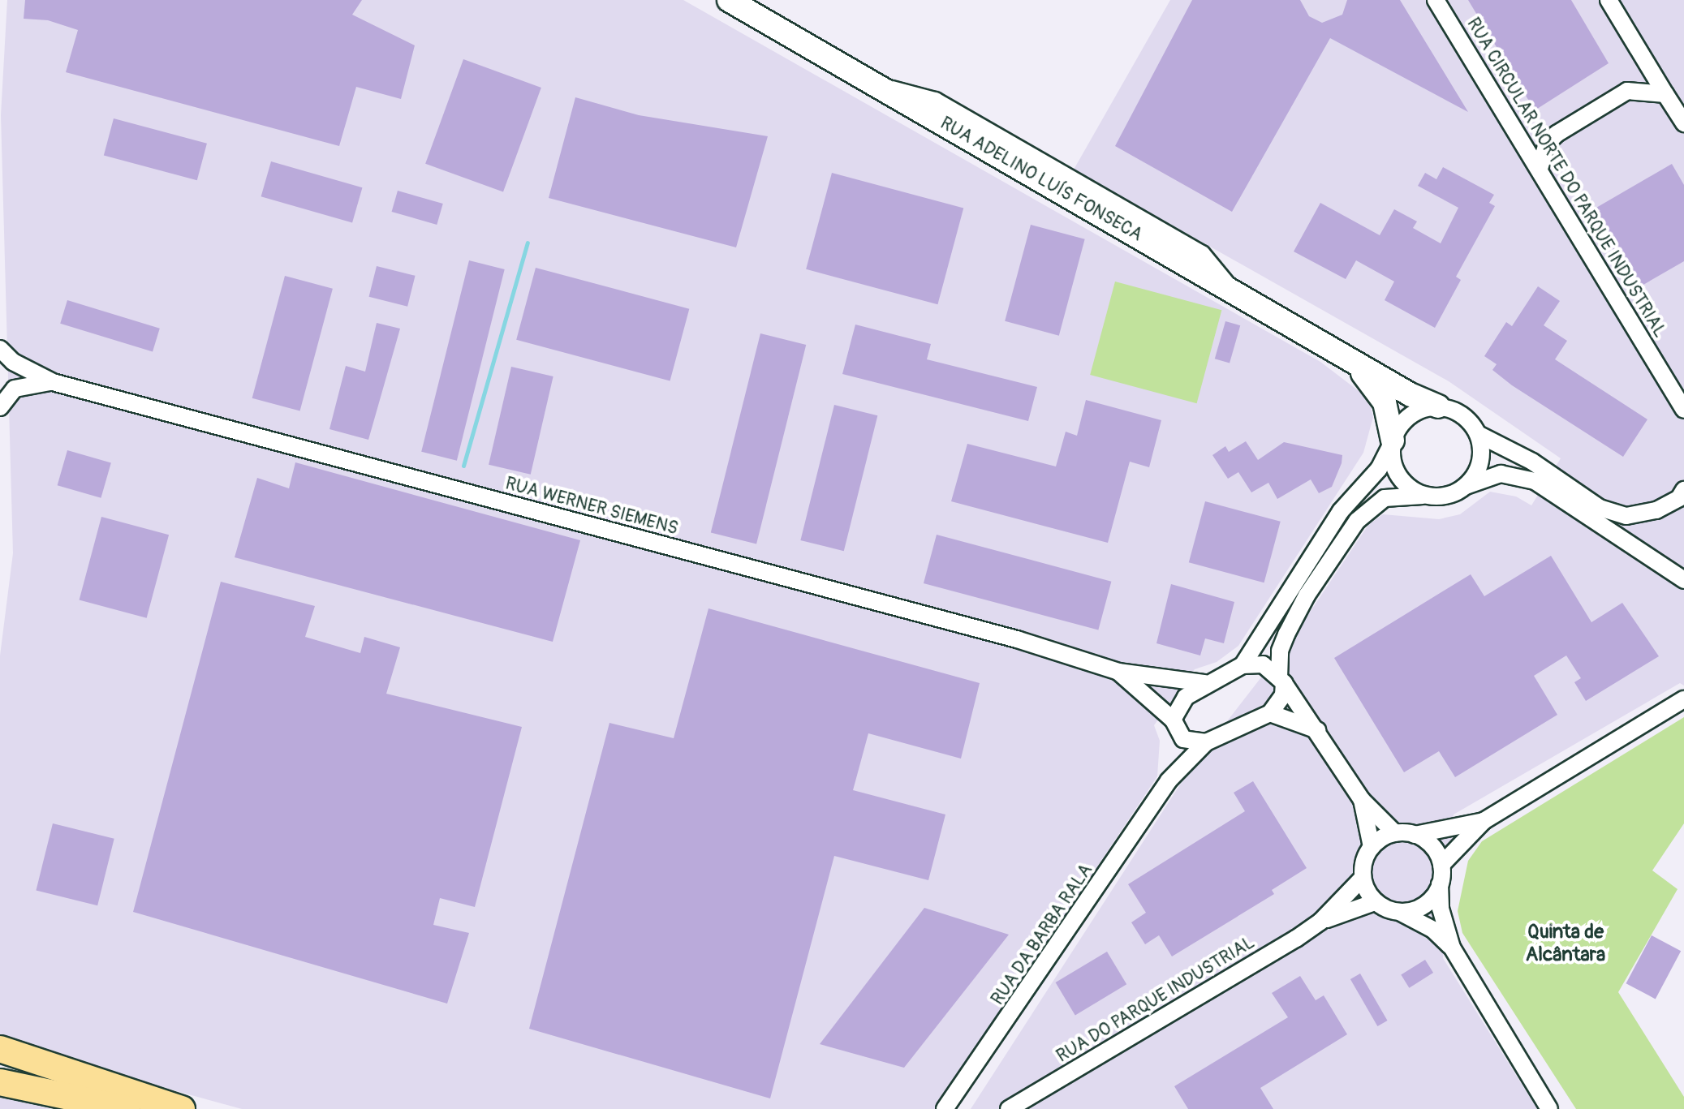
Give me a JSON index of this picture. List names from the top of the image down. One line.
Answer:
{"streets":{"street":["RUA CIRCULAR NORTE DO PARQUE INDUSTRIAL","RUA ADELINO LUÍS FONSECA","RUA WERNER SIEMENS","RUA DA BARBA RALA","RUA DO PARQUE INDUSTRIAL"]},"districts":["Quinta de Alcântara"]}
